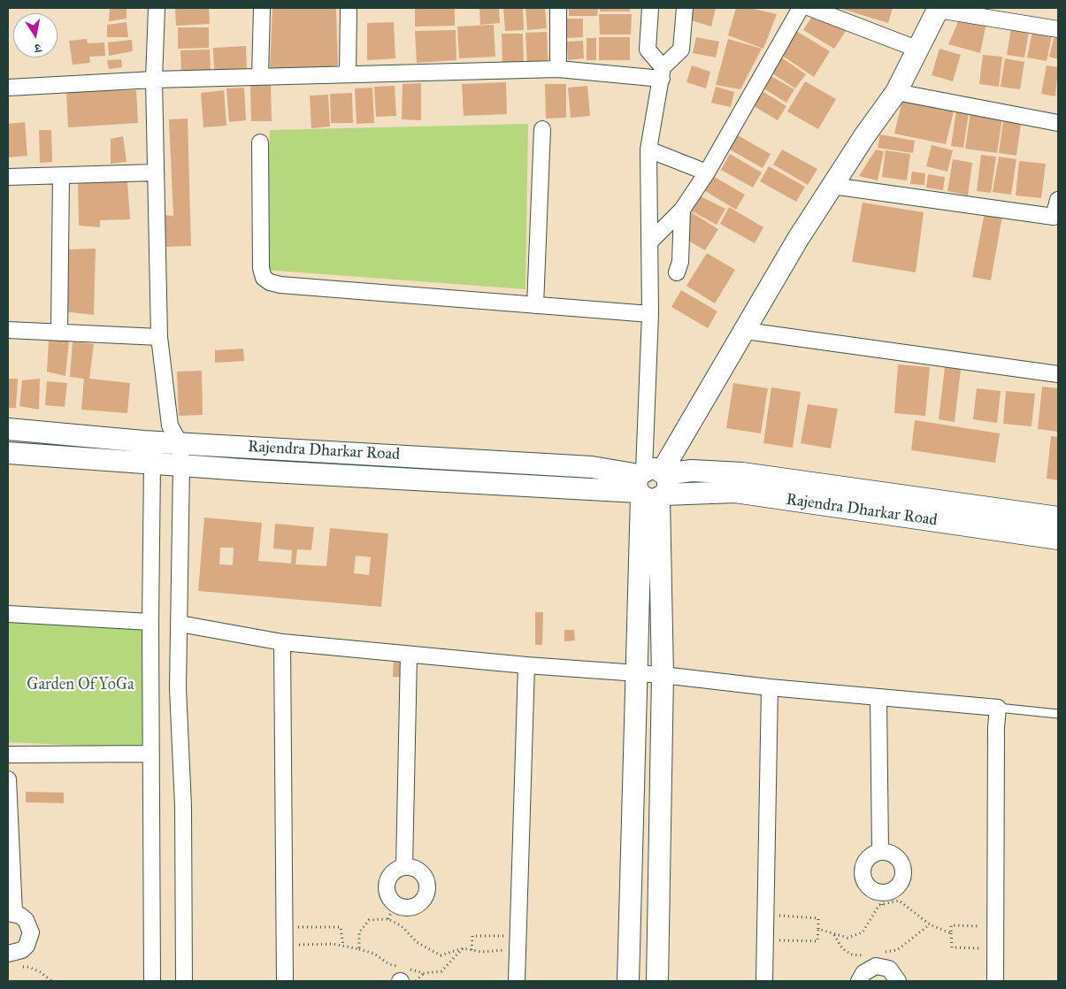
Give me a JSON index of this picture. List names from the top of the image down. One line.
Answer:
{"streets":{"main road":["Rajendra Dharkar Road"]},"parks":["Garden Of YoGa"],"north":"bottom"}
